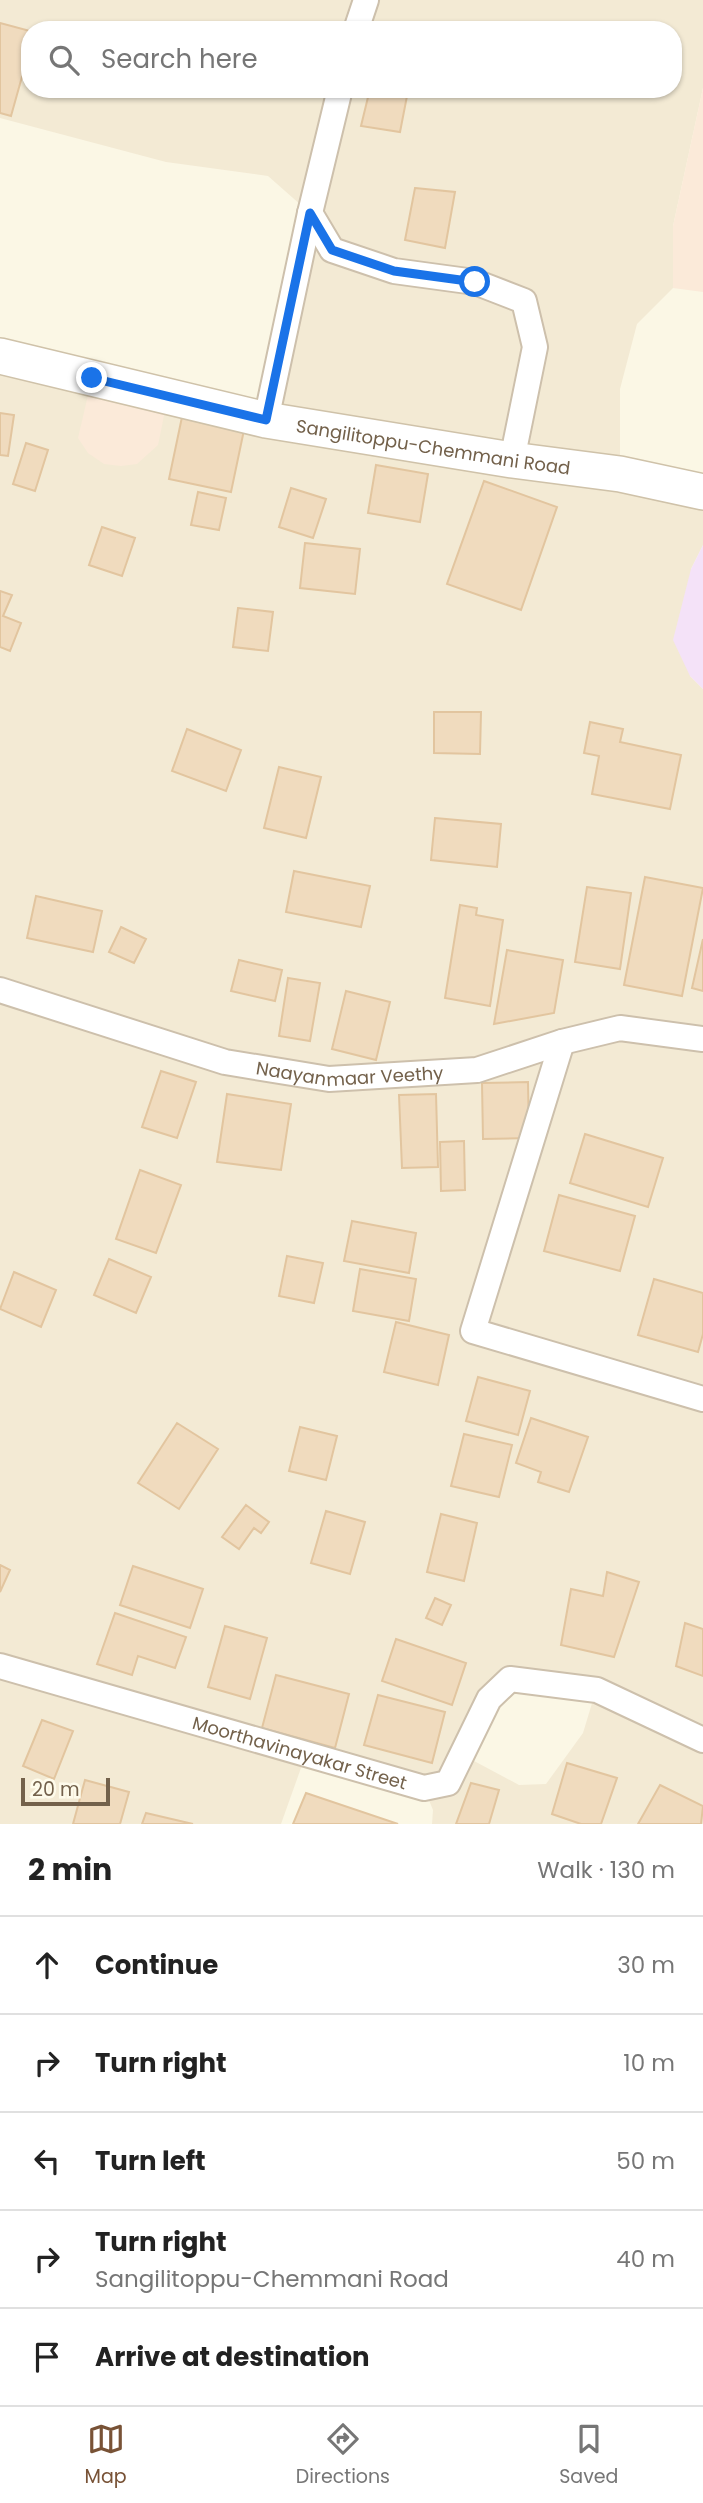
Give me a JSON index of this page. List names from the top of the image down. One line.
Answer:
{"streets":{"main road":["Sangilitoppu-Chemmani Road"],"street":["Naayanmaar Veethy","Moorthavinayakar Street"]},"scale_bar":"20 m","page":{"search":"Search here","scale":"20 m","heading":["2 min","Walk · 130 m"],"list":[["Continue","30 m"],["Turn right","10 m"],["Turn left","50 m"],["Turn right","Sangilitoppu-Chemmani Road","40 m"],"Arrive at destination"],"nav":["Map","Directions","Saved"]}}
